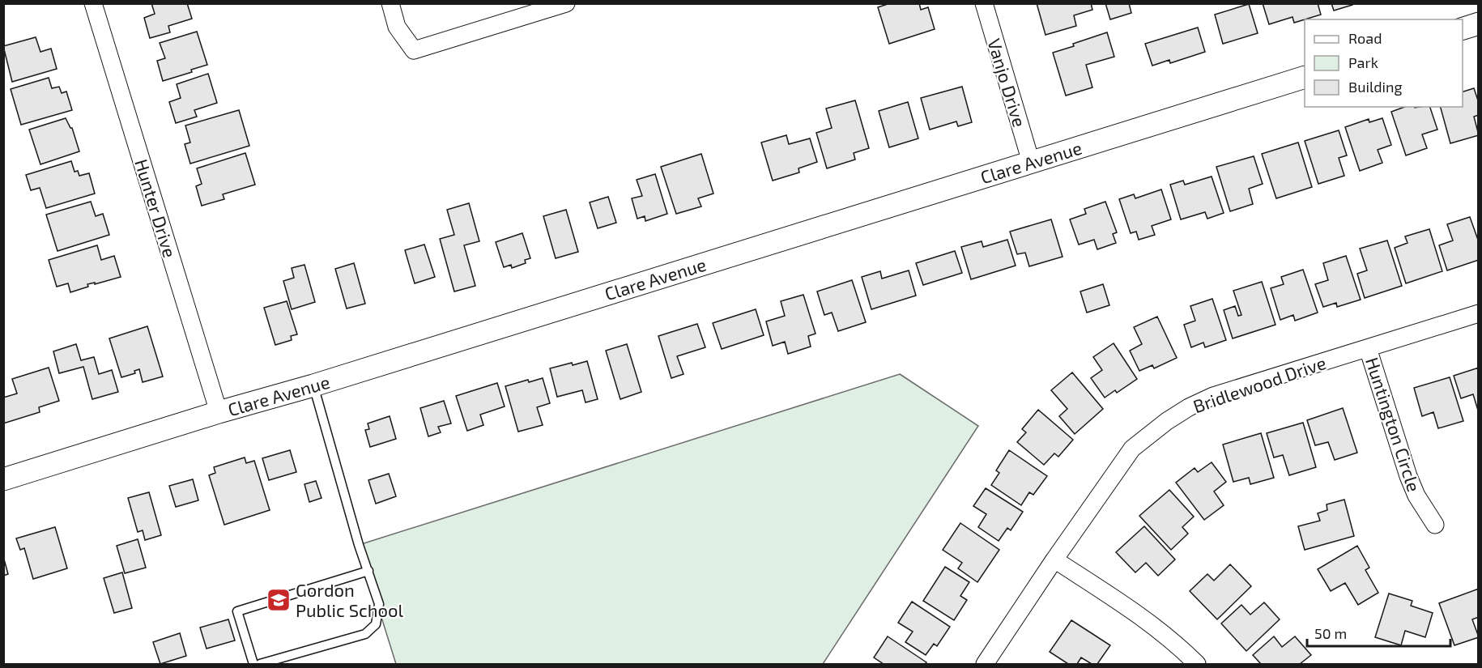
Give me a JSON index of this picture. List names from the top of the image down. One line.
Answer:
{"streets":{"street":["Vanjo Drive","Clare Avenue","Hunter Drive","Bridlewood Drive","Huntington Circle"]},"crossings":[["Vanjo Drive","Clare Avenue"],["Clare Avenue","Hunter Drive"],["Bridlewood Drive","Huntington Circle"]],"places":{"school or university":["Gordon Public School"]},"legend":["Road","Park","Building"],"scale_bar":"50 m"}
